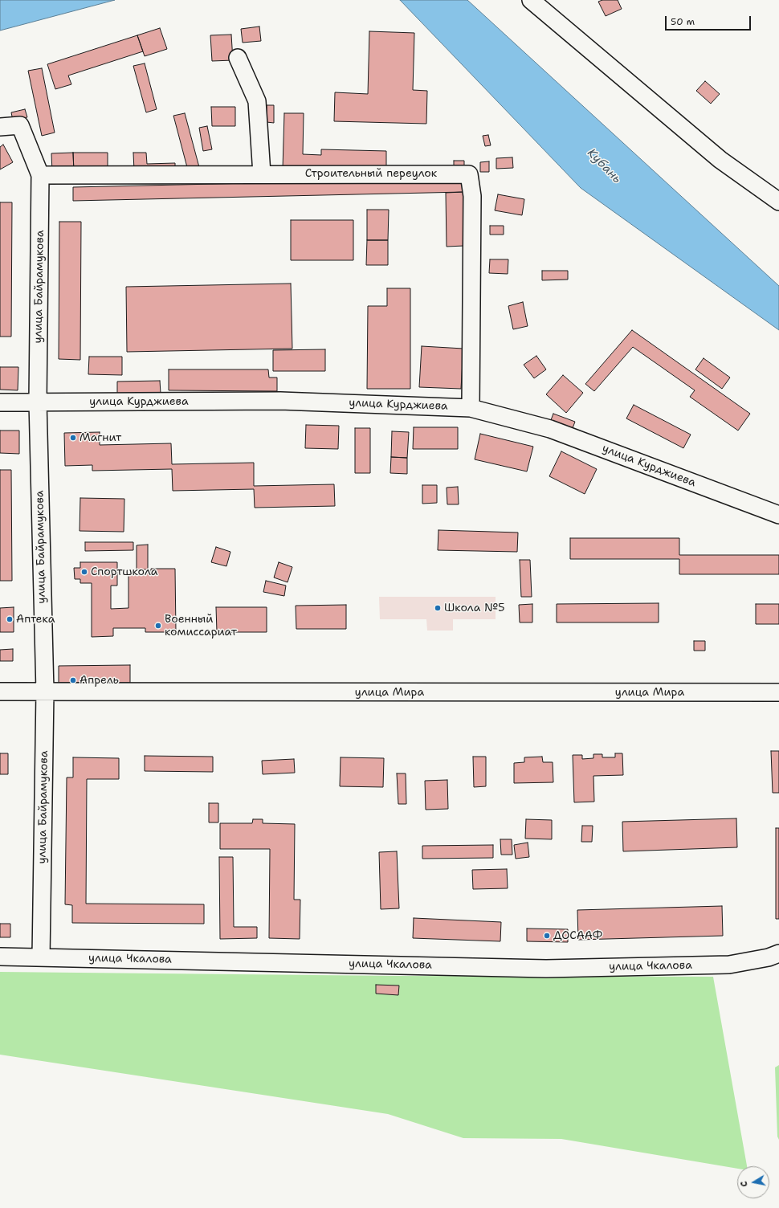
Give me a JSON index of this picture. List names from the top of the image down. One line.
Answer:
{"streets":{"street":["Строительный переулок","улица Байрамукова","улица Курджиева","улица Мира","улица Чкалова"]},"crossings":[["Строительный переулок","улица Байрамукова"],["Строительный переулок","улица Курджиева"],["улица Байрамукова","улица Курджиева"],["улица Байрамукова","улица Мира"],["улица Байрамукова","улица Чкалова"]],"water":["Кубань"],"places":["Магнит","Спортшкола","Школа №5","Аптека","Военный комиссариат","Апрель","ДОСААФ"],"scale_bar":"50 m","north":"left"}
